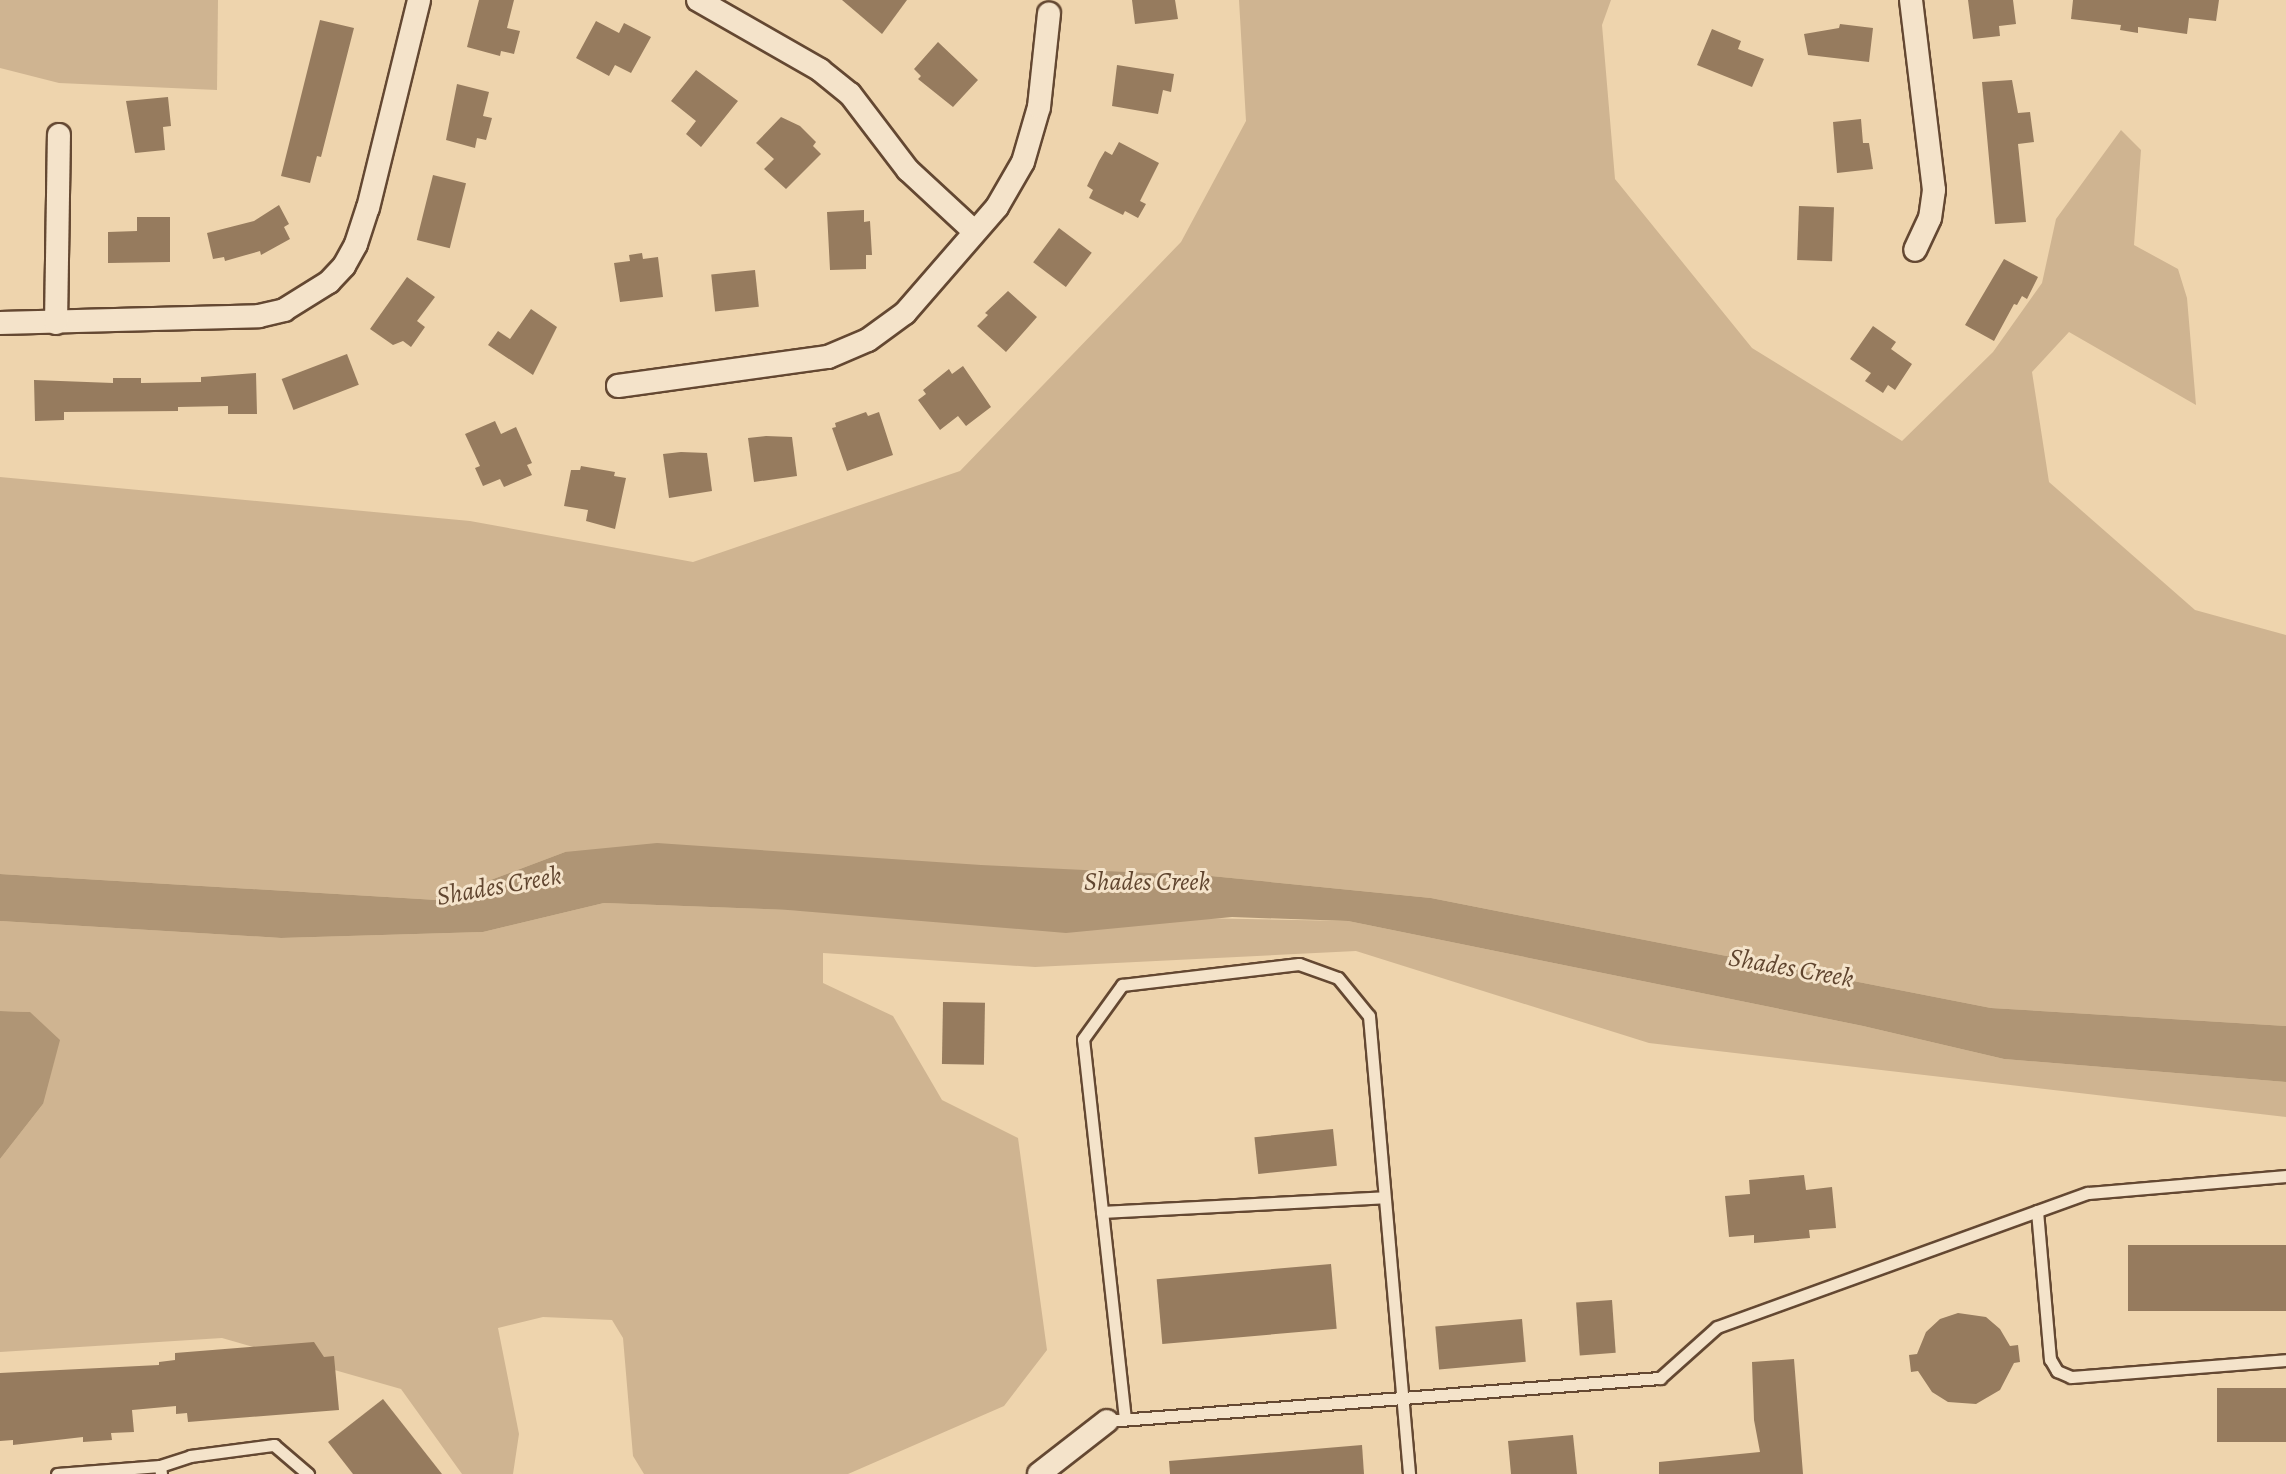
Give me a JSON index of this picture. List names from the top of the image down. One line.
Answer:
{"water":["Shades Creek"]}
